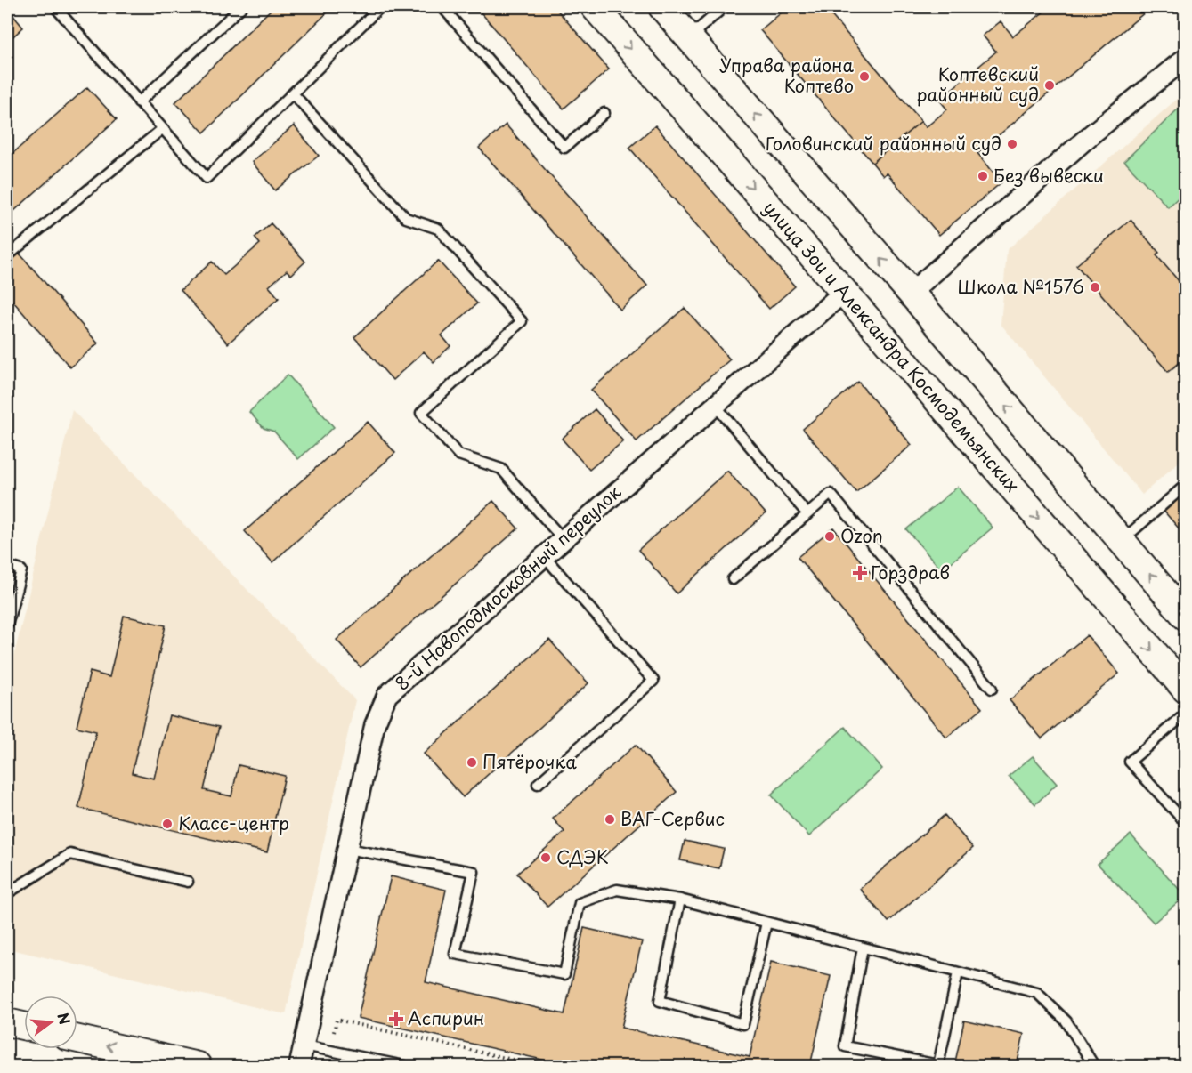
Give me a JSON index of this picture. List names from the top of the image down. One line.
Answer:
{"streets":{"main road":["улица Зои и Александра Космодемьянских"],"street":["8-й Новоподмосковный переулок"]},"crossings":[["улица Зои и Александра Космодемьянских","8-й Новоподмосковный переулок"]],"places":{"other":["Управа района Коптево","Коптевский районный суд","Головинский районный суд","Без вывески","Школа №1576","Ozon","Пятёрочка","ВАГ-Сервис","Класс-центр","СДЭК"],"health":["Горздрав","Аспирин"]},"north":"right"}
